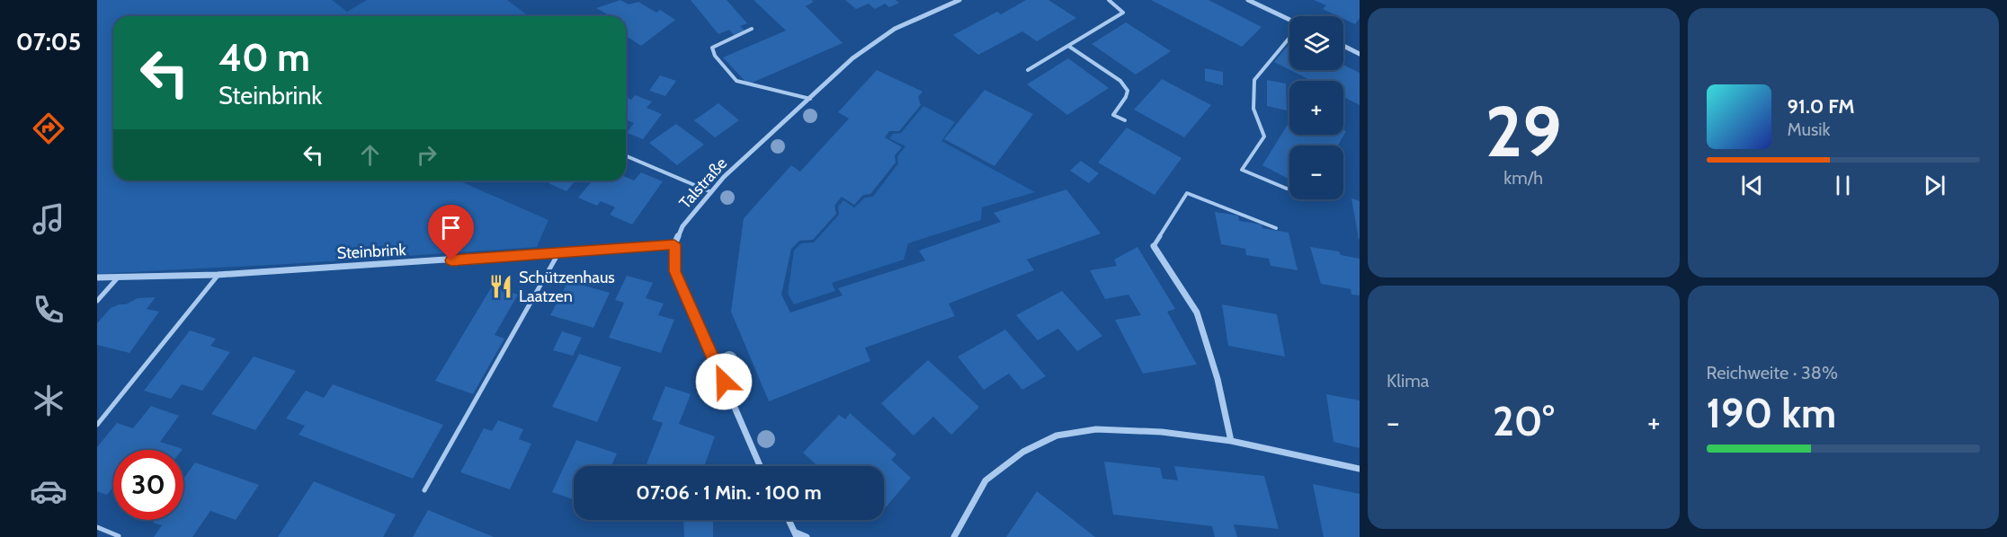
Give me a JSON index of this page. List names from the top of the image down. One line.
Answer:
{"streets":{"street":["Talstraße","Steinbrink"]},"crossings":[["Talstraße","Steinbrink"]],"places":{"restaurant":["Schützenhaus Laatzen"]},"page":{"tabs":"07:05","tile":[["29","km/h"],"Klima",["Reichweite · 38%","190 km"]],"map_buttons":["+","−"],"turn":["40 m","Steinbrink"],"song":["91.0 FM","Musik"],"heat":["−","20°","+"],"limit":"30","trip":"07:06 · 1 Min. · 100 m"}}
